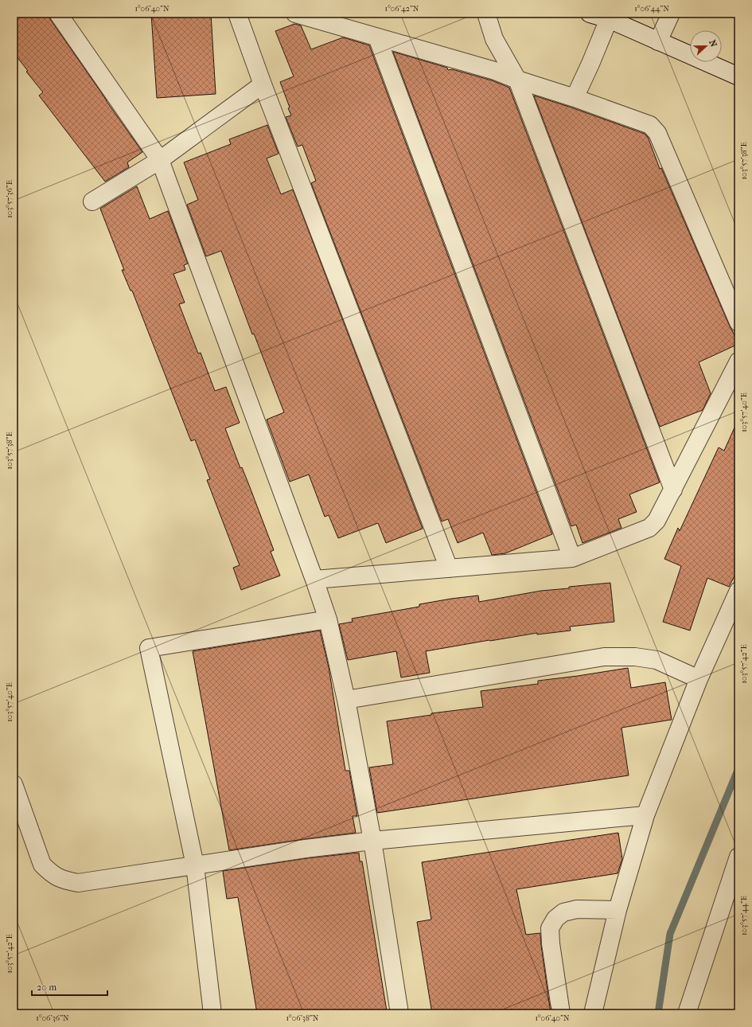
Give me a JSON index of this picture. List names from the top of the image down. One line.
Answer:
{"scale_bar":"20 m","north":"right","coordinates":["1°06'40\"N","1°06'42\"N","1°06'44\"N","103°57'38\"E","103°57'36\"E","103°57'40\"E","103°57'42\"E","103°57'44\"E","1°06'36\"N","1°06'38\"N"]}
